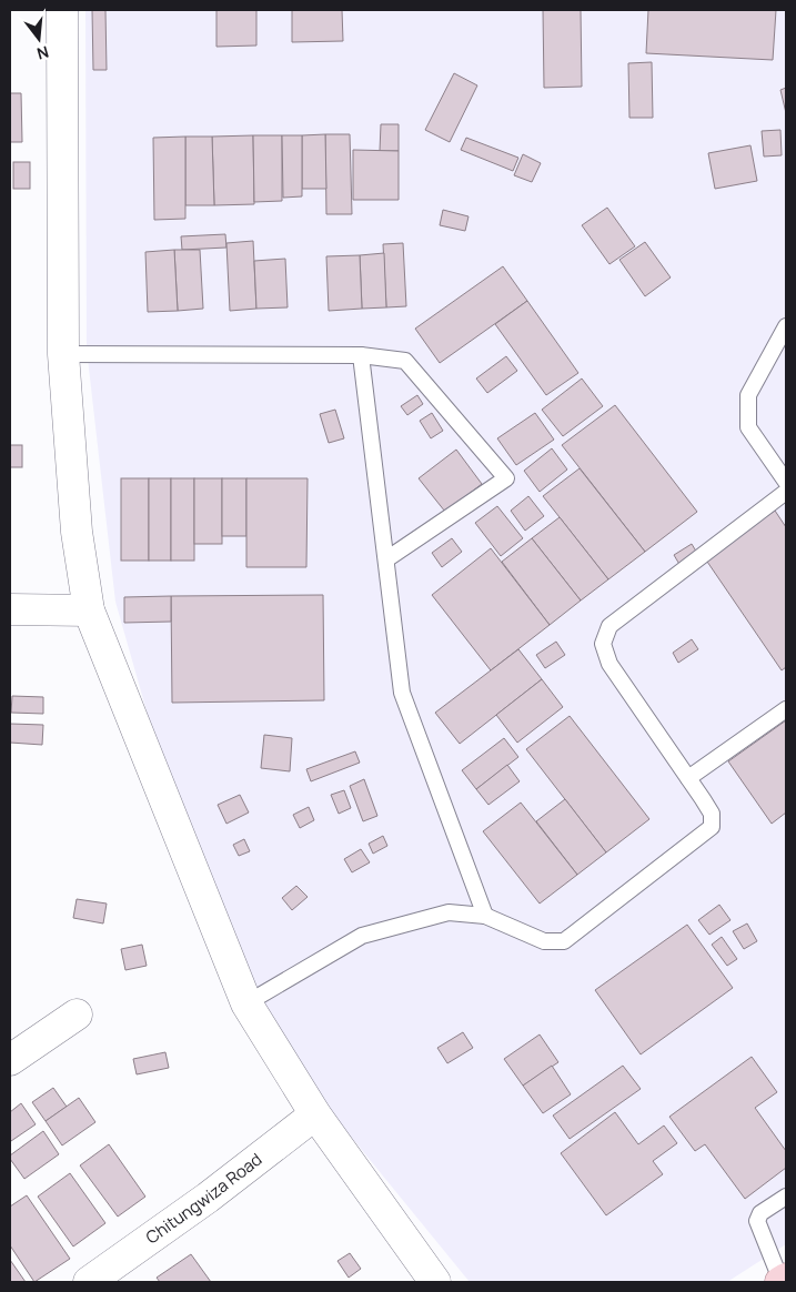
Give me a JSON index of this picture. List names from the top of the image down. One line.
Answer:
{"streets":{"street":["Chitungwiza Road"]},"north":"bottom"}
